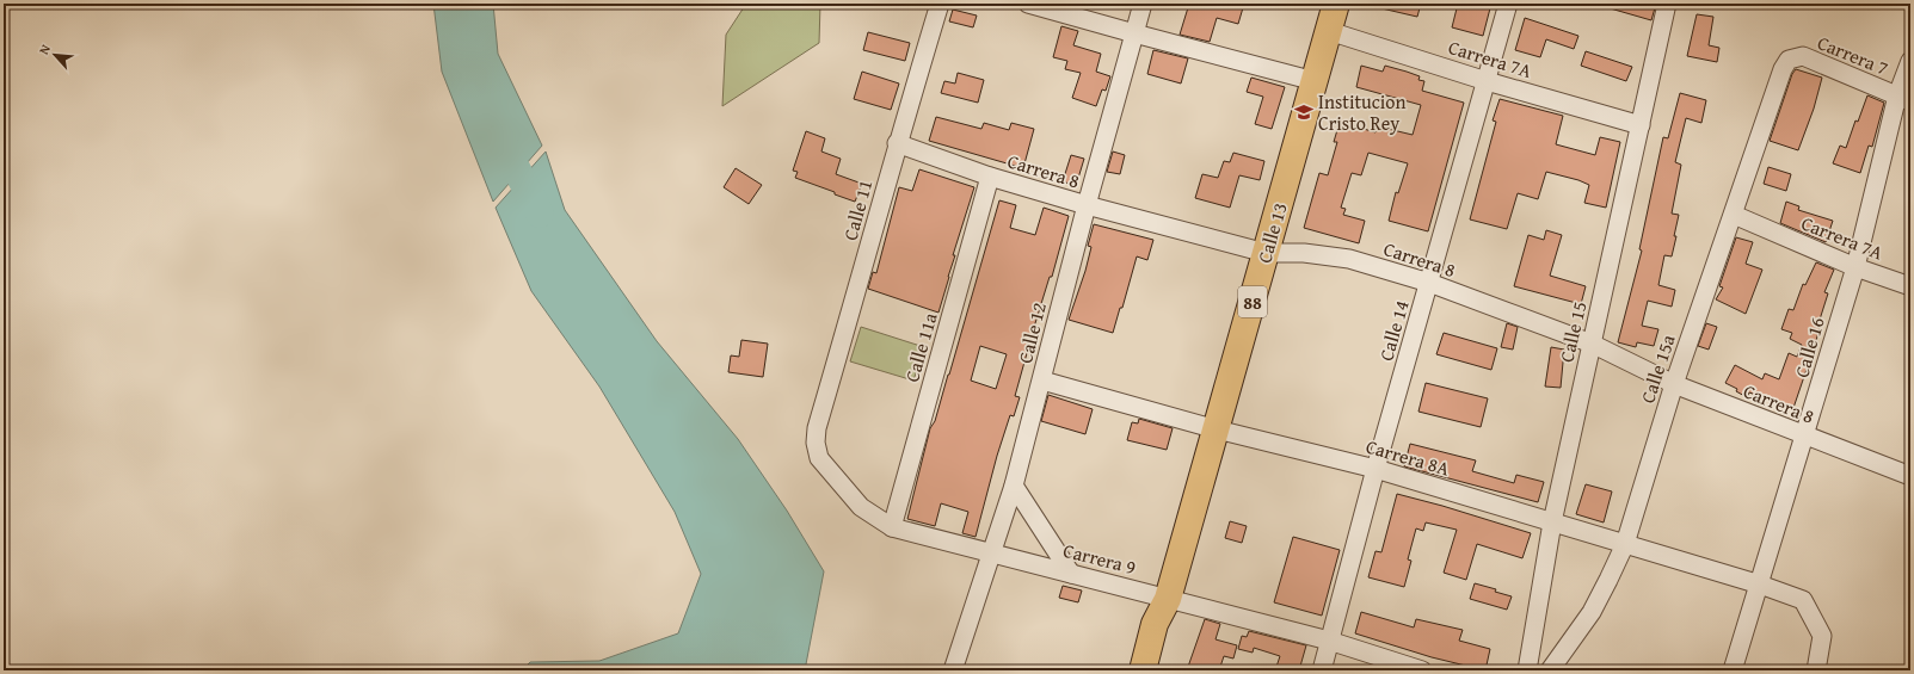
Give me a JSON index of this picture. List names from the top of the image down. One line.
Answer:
{"streets":{"highway":["Calle 13","88"],"street":["Carrera 7","Carrera 7A","Carrera 8","Calle 11","Calle 14","Calle 15","Calle 12","Calle 11a","Calle 16","Calle 15a","Carrera 8A","Carrera 9"]},"crossings":[["Carrera 7","Calle 16"],["Carrera 7","Calle 15a"],["Carrera 7A","Calle 13"],["Carrera 7A","Calle 14"],["Carrera 7A","Calle 15"],["Carrera 7A","Calle 16"],["Carrera 7A","Calle 15a"],["Carrera 8","Calle 11"],["Carrera 8","Calle 13"],["Carrera 8","Calle 14"],["Carrera 8","Calle 15"],["Carrera 8","Calle 12"],["Carrera 8","Calle 11a"],["Carrera 8","Calle 16"],["Carrera 8","Calle 15a"],["Calle 11","Carrera 9"],["Calle 13","Carrera 8A"],["Calle 13","Carrera 9"],["Calle 14","Carrera 8A"],["Calle 14","Carrera 9"],["Calle 15","Carrera 8A"],["Calle 12","Carrera 8A"],["Calle 12","Carrera 9"],["Calle 11a","Carrera 9"],["Calle 16","Carrera 8A"],["Calle 15a","Carrera 8A"]],"places":{"school or university":["Institucion Cristo Rey"]},"north":"top left"}
